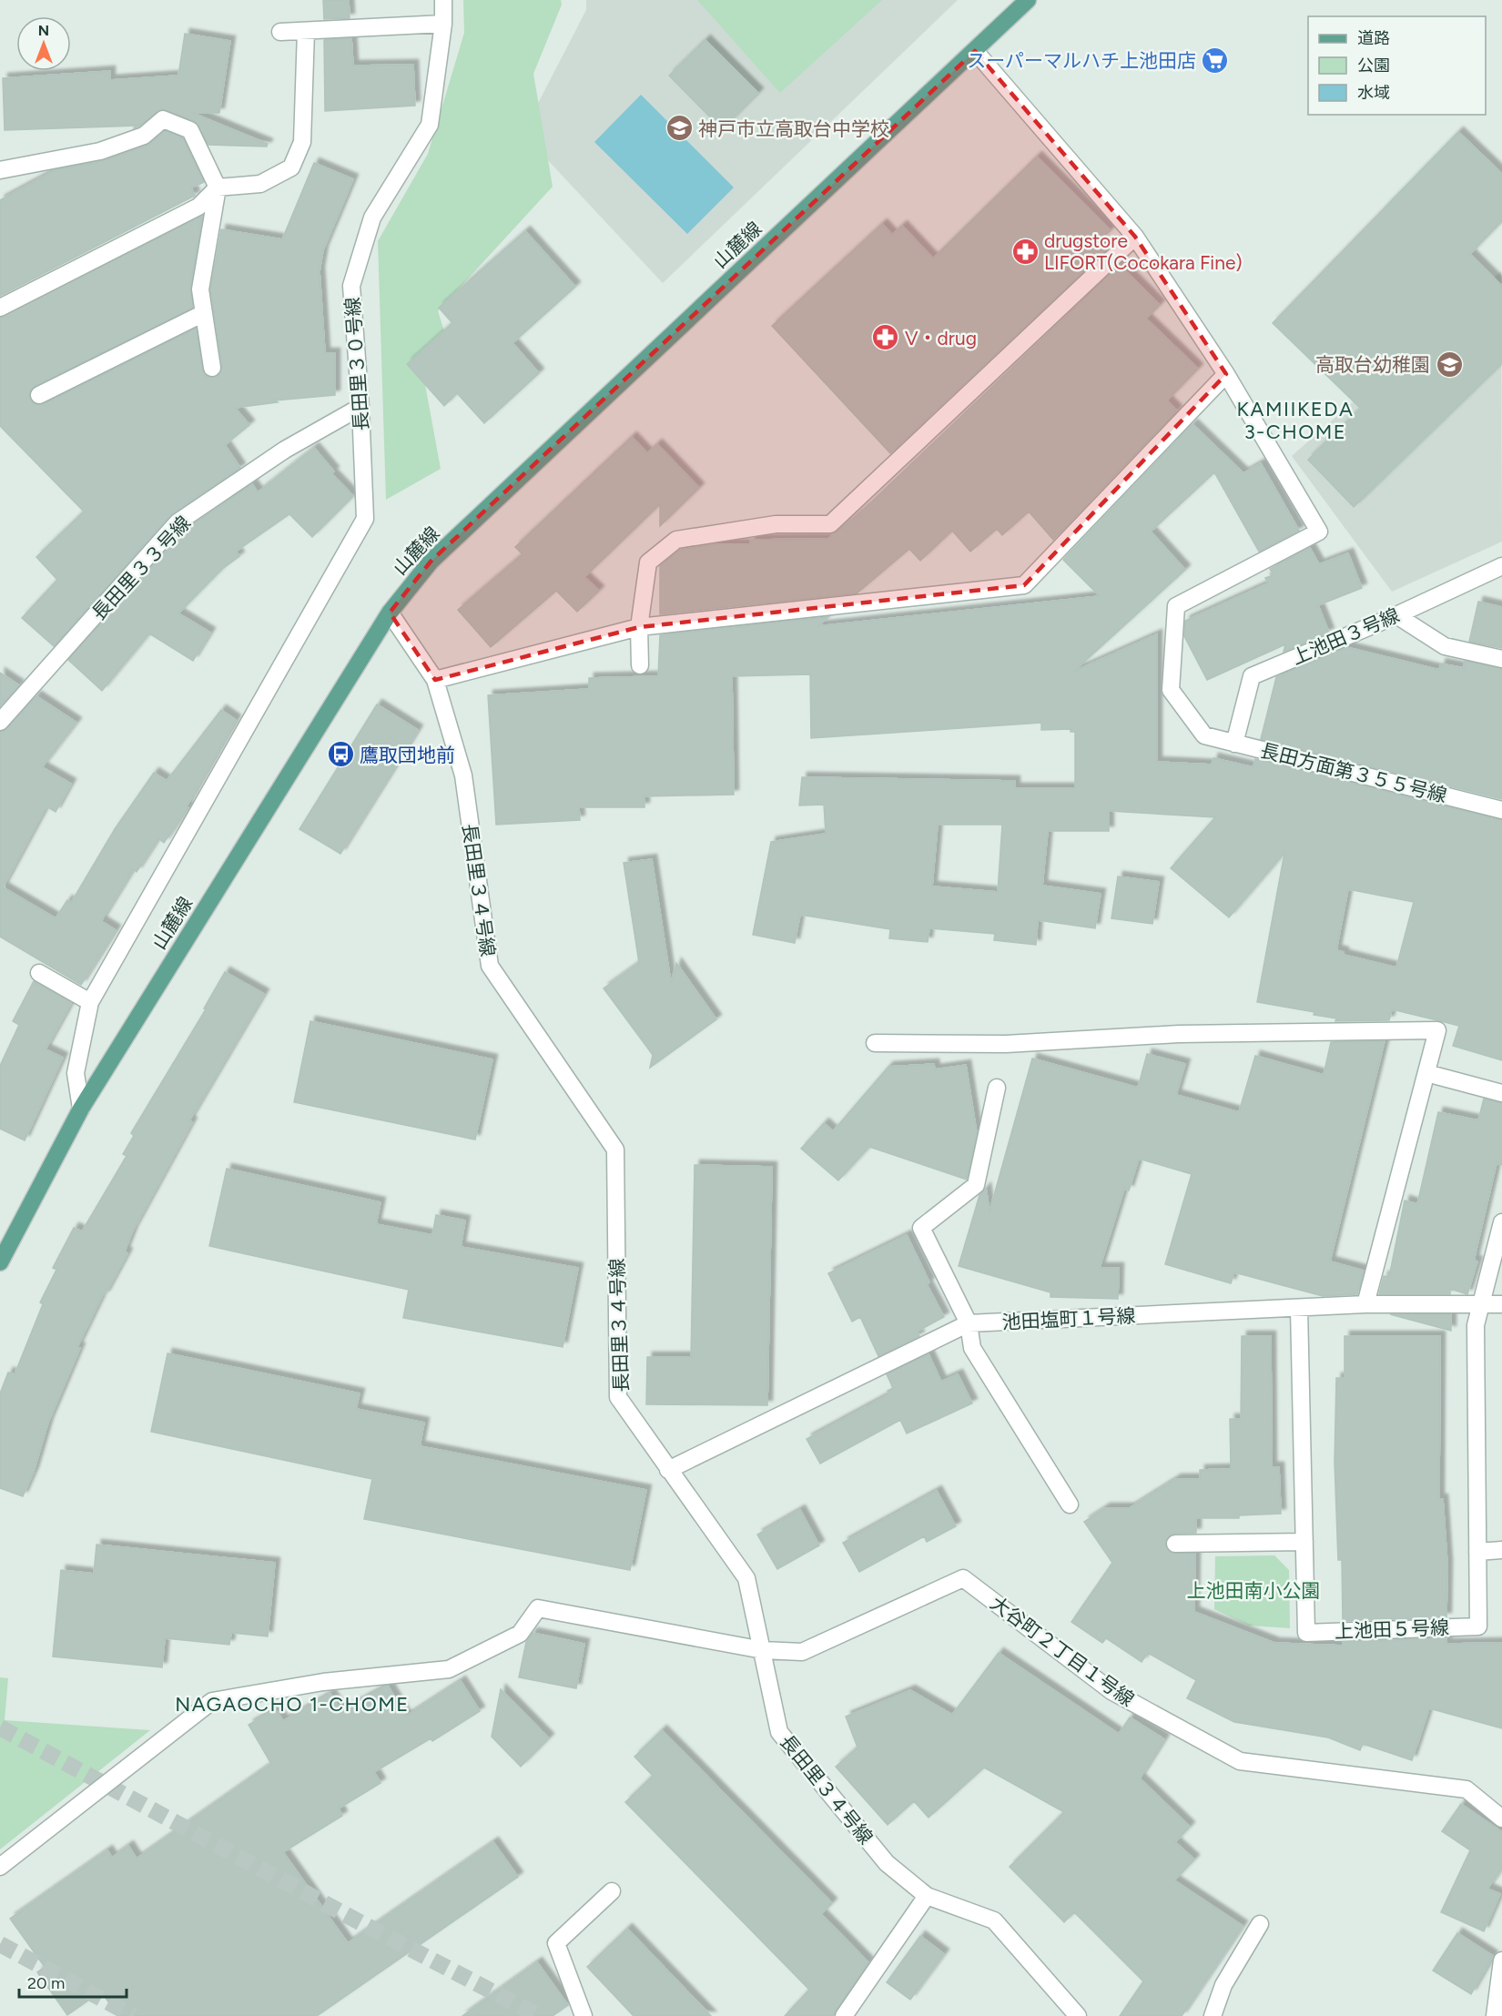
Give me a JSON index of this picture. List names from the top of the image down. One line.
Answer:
{"streets":{"main road":["山麓線"],"street":["長田里３０号線","長田里３３号線","上池田３号線","長田方面第３５５号線","長田里３４号線","池田塩町１号線","上池田５号線","大谷町２丁目１号線"]},"crossings":[["山麓線","長田里３４号線"],["長田里３０号線","長田里３３号線"],["上池田３号線","長田方面第３５５号線"],["長田里３４号線","池田塩町１号線"],["長田里３４号線","大谷町２丁目１号線"],["池田塩町１号線","上池田５号線"]],"districts":["KAMIIKEDA 3-CHOME","NAGAOCHO 1-CHOME"],"parks":["上池田南小公園"],"places":{"supermarket":["スーパーマルハチ上池田店"],"school or university":["神戸市立高取台中学校","高取台幼稚園"],"pharmacy":["drugstore LIFORT(Cocokara Fine)","V・drug"],"bus stop":["鷹取団地前"]},"legend":["道路","公園","水域"],"scale_bar":"20 m","north":"top"}
